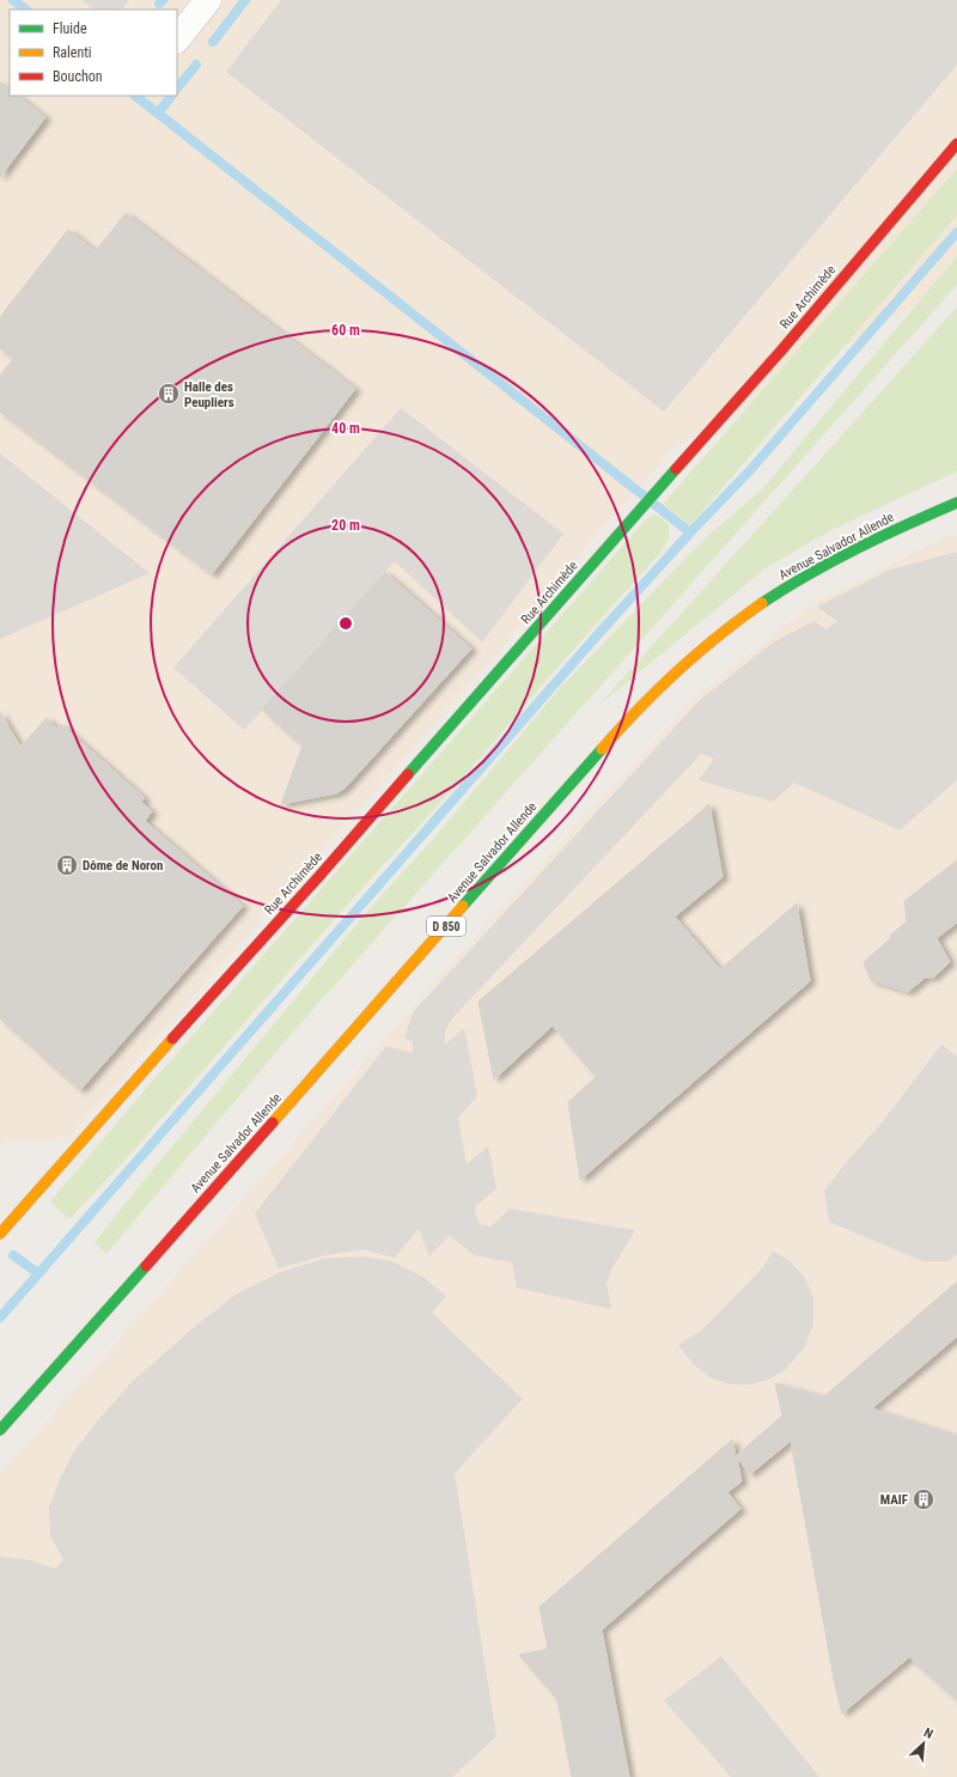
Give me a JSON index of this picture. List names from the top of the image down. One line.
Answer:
{"streets":{"street":["Rue Archimède","Avenue Salvador Allende","D 850"]},"places":{"building":["Halle des Peupliers","Dôme de Noron","MAIF"]},"legend":["Fluide","Ralenti","Bouchon"],"north":"top right","rings":["60 m","40 m","20 m"]}
